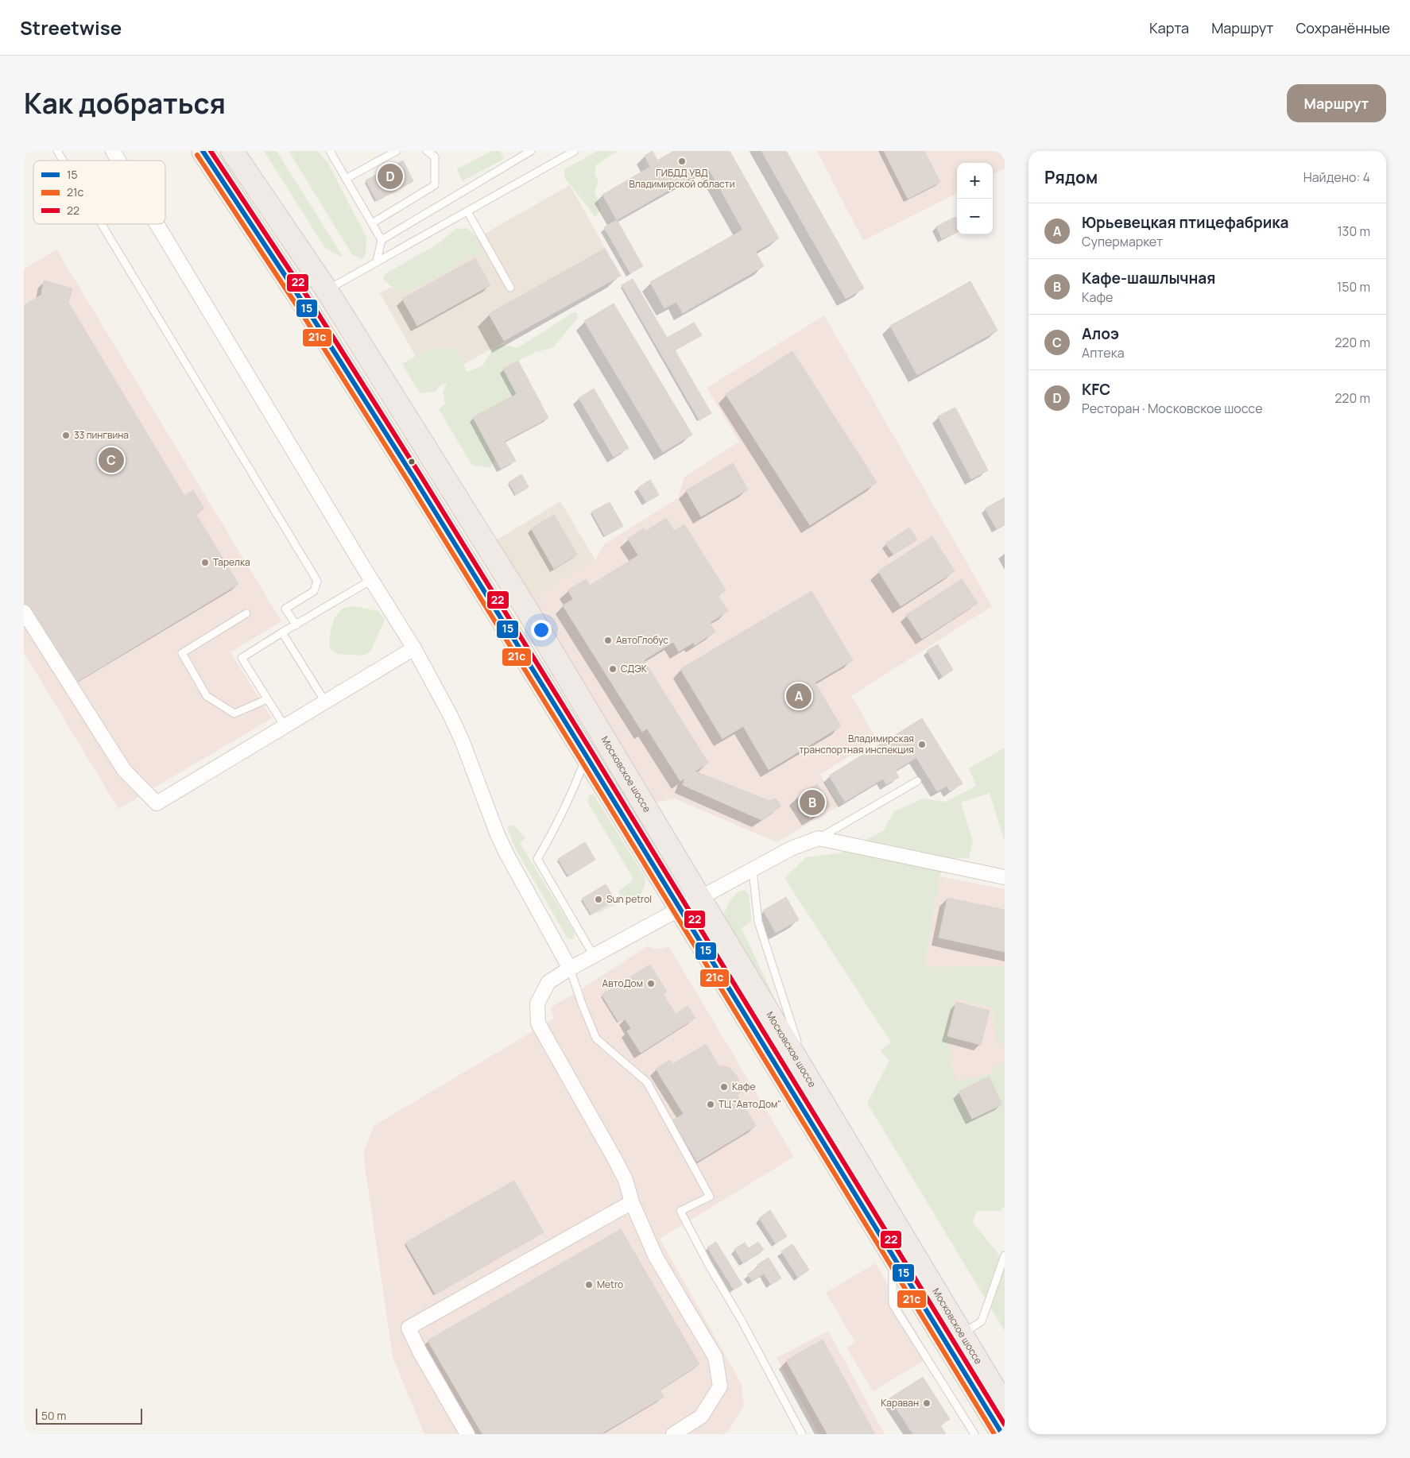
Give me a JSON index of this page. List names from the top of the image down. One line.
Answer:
{"streets":{"highway":["Московское шоссе"]},"places":["ГИБДД УВД Владимирской области","33 пингвина","Тарелка","АвтоГлобус","СДЭК","Владимирская транспортная инспекция","Sun petrol","АвтоДом","Кафе","ТЦ \"АвтоДом\"","Metro","Караван"],"lines":["transit line 15","transit line 22","transit line 21с"],"legend":["15","21с","22"],"scale_bar":"50 m","page":{"header":"Streetwise","nav":["Карта","Маршрут","Сохранённые"],"title":"Как добраться","buttons":"Маршрут","heading":["Рядом","Найдено: 4"],"pins":["D","C","A","B"],"map_buttons":["+","−"],"list":[{"mark":"A","name":"Юрьевецкая птицефабрика","note":"Супермаркет","value":"130 m"},{"mark":"B","name":"Кафе-шашлычная","note":"Кафе","value":"150 m"},{"mark":"C","name":"Алоэ","note":"Аптека","value":"220 m"},{"mark":"D","name":"KFC","note":"Ресторан · Московское шоссе","value":"220 m"}],"scale":"50 m"}}
